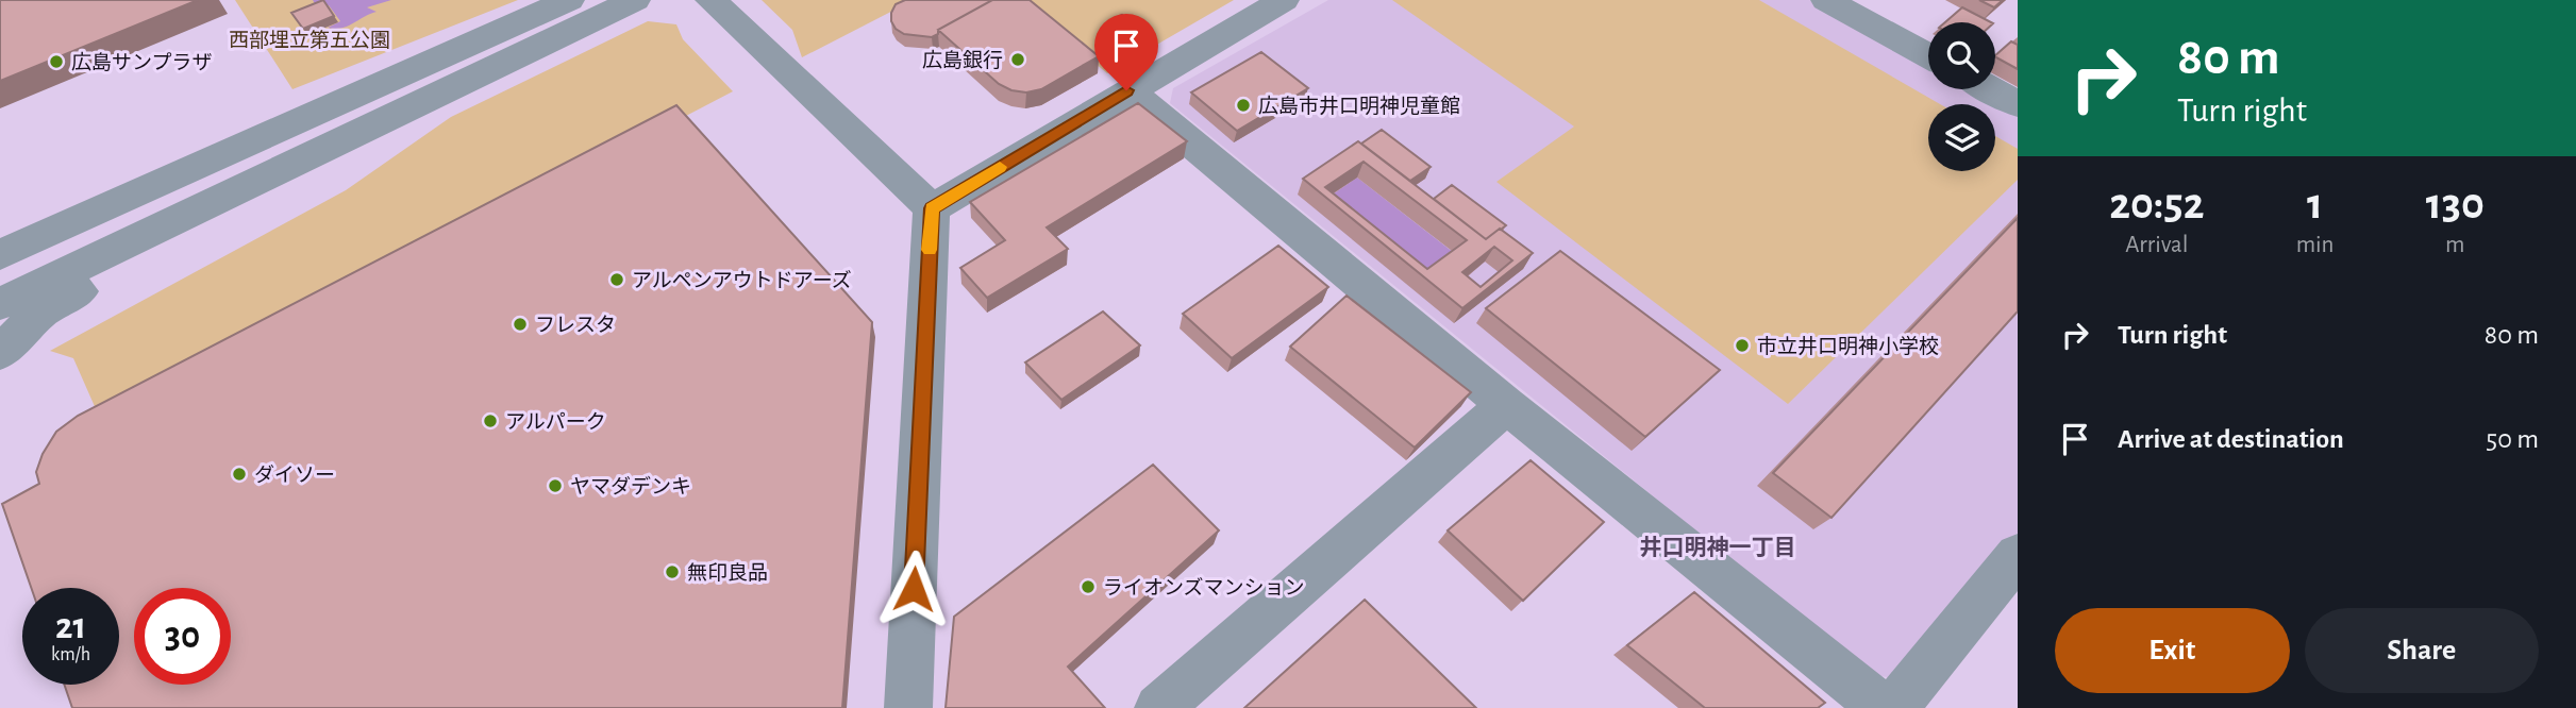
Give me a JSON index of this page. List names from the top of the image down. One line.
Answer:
{"districts":["井口明神一丁目"],"parks":["西部埋立第五公園"],"places":["広島銀行","広島サンプラザ","広島市井口明神児童館","アルペンアウトドアーズ","フレスタ","市立井口明神小学校","アルパーク","ダイソー","ヤマダデンキ","無印良品","ライオンズマンション"],"page":{"turn":["80 m","Turn right"],"eta":["20:52","Arrival","1","min","130","m"],"list":[{"name":"Turn right","value":"80 m"},{"name":"Arrive at destination","value":"50 m"}],"speed":"21 km/h","limit":"30","buttons":["Exit","Share"]}}
